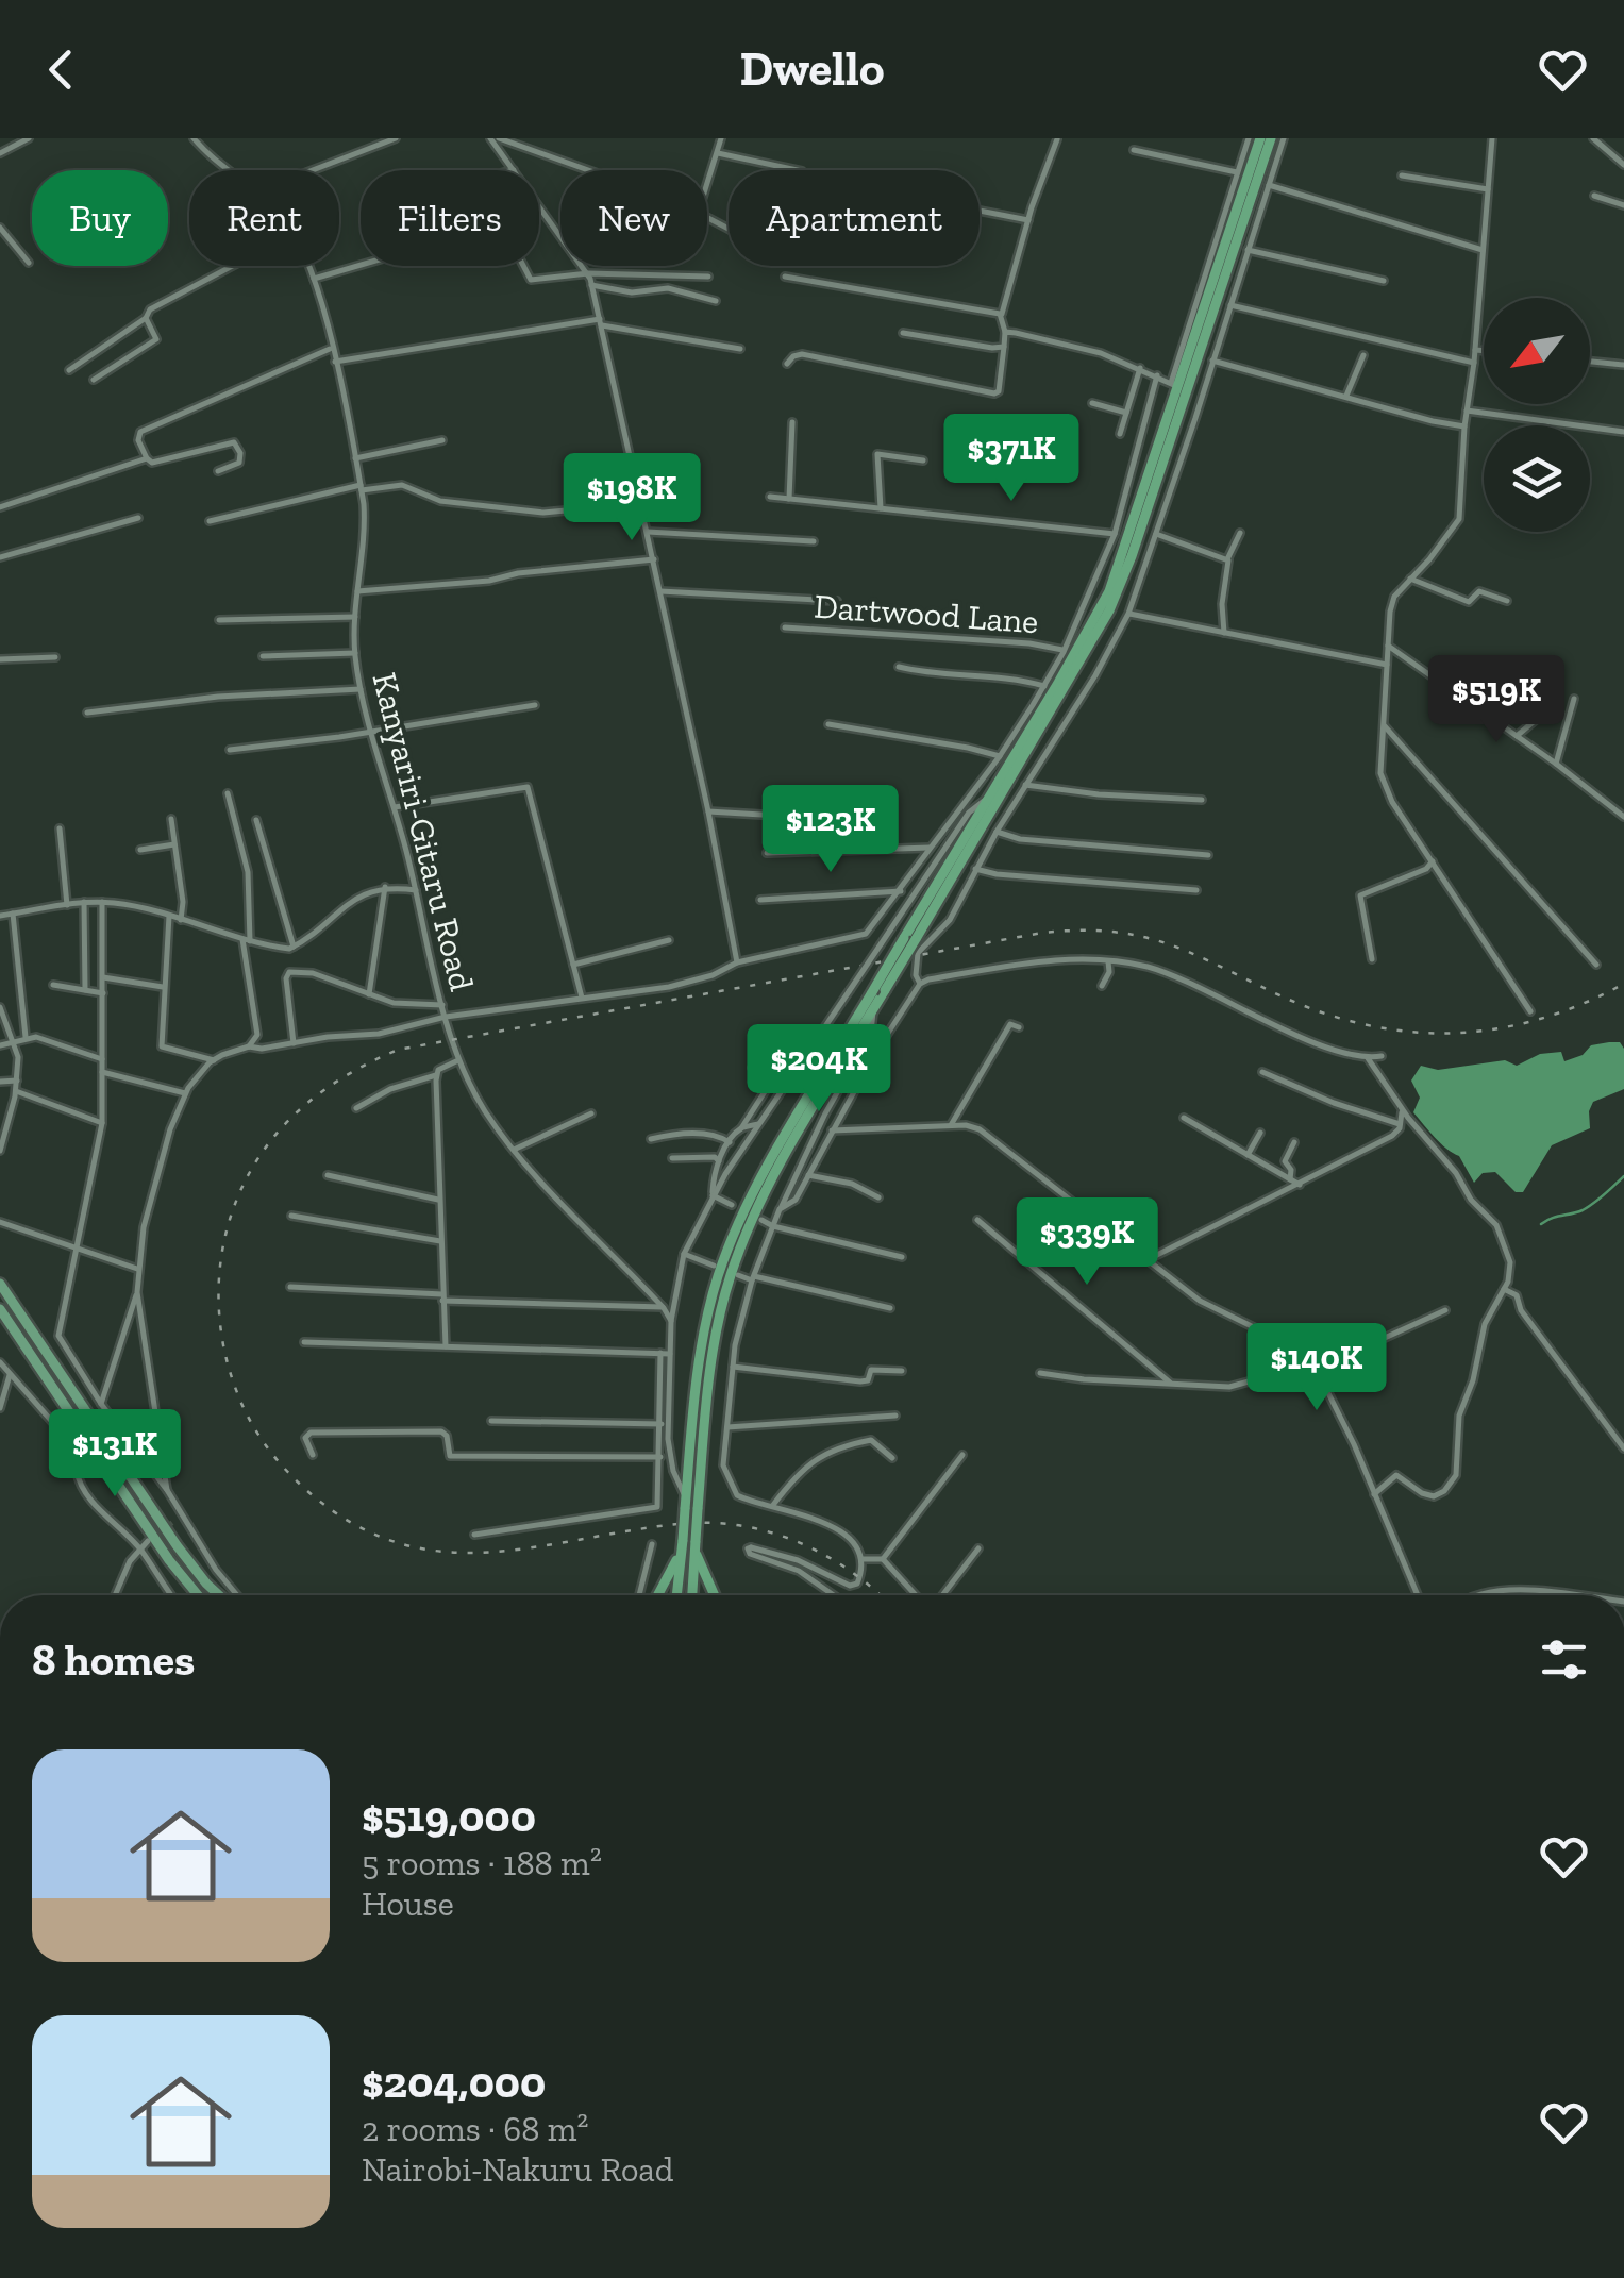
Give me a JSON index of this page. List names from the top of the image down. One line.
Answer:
{"streets":{"street":["Dartwood Lane","Kanyariri-Gitaru Road"]},"crossings":[["Dartwood Lane","Kanyariri-Gitaru Road"]],"north":"bottom left","page":{"header":"Dwello","chip":["Buy","Rent","Filters","New","Apartment"],"price":["$371K","$198K","$519K","$123K","$204K","$339K","$140K","$131K"],"heading":"8 homes","list":[{"name":"$519,000","note":"5 rooms · 188 m² · House"},{"name":"$204,000","note":"2 rooms · 68 m² · Nairobi-Nakuru Road"}]}}
